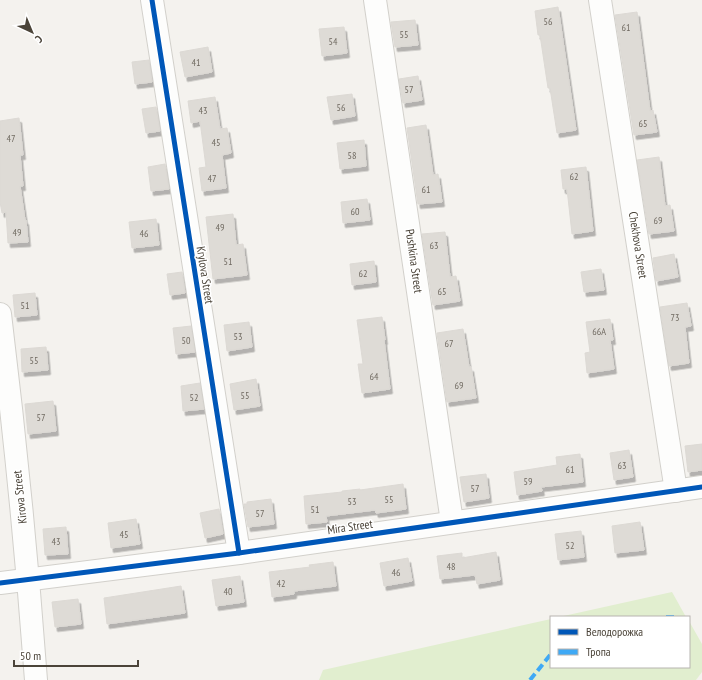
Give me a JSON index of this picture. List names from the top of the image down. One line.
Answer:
{"streets":{"street":["Chekhova Street","Pushkina Street","Krylova Street","Kirova Street","Mira Street"]},"crossings":[["Chekhova Street","Mira Street"],["Pushkina Street","Mira Street"],["Krylova Street","Mira Street"],["Kirova Street","Mira Street"]],"house_numbers":["56","61","55","54","41","57","56","43","65","47","45","58","62","47","61","60","69","49","49","46","63","51","62","65","51","73","66А","53","50","67","55","64","69","55","52","57","63","61","59","57","55","53","51","57","45","43","52","48","46","42","40"],"legend":["Велодорожка","Тропа"],"scale_bar":"50 m","north":"bottom right"}
